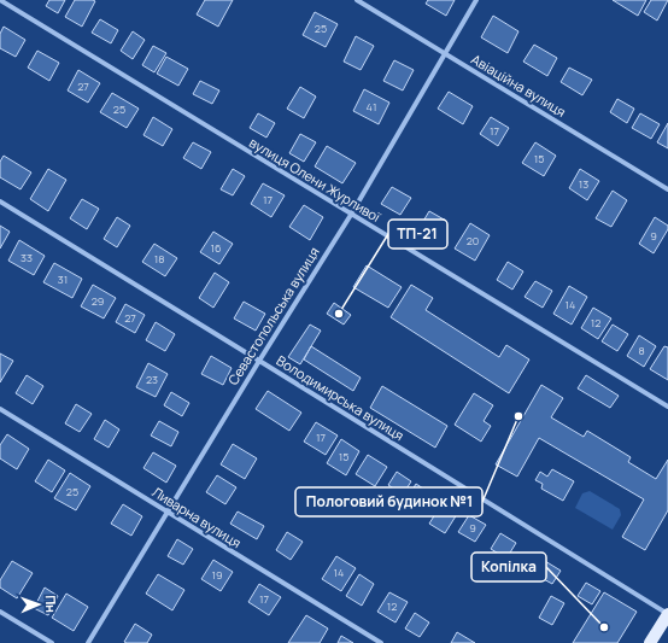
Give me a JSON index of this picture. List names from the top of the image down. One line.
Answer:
{"streets":{"street":["Авіаційна вулиця","вулиця Олени Журливої","Севастопольська вулиця","Володимирська вулиця","Ливарна вулиця"]},"crossings":[["Авіаційна вулиця","Севастопольська вулиця"],["вулиця Олени Журливої","Севастопольська вулиця"],["Севастопольська вулиця","Володимирська вулиця"],["Севастопольська вулиця","Ливарна вулиця"]],"places":["ТП-21","Пологовий будинок №1","Копілка"],"house_numbers":["25","27","41","25","17","15","13","17","9","20","16","33","18","31","29","14","27","12","8","23","17","15","25","9","14","19","17","12"],"north":"right"}
